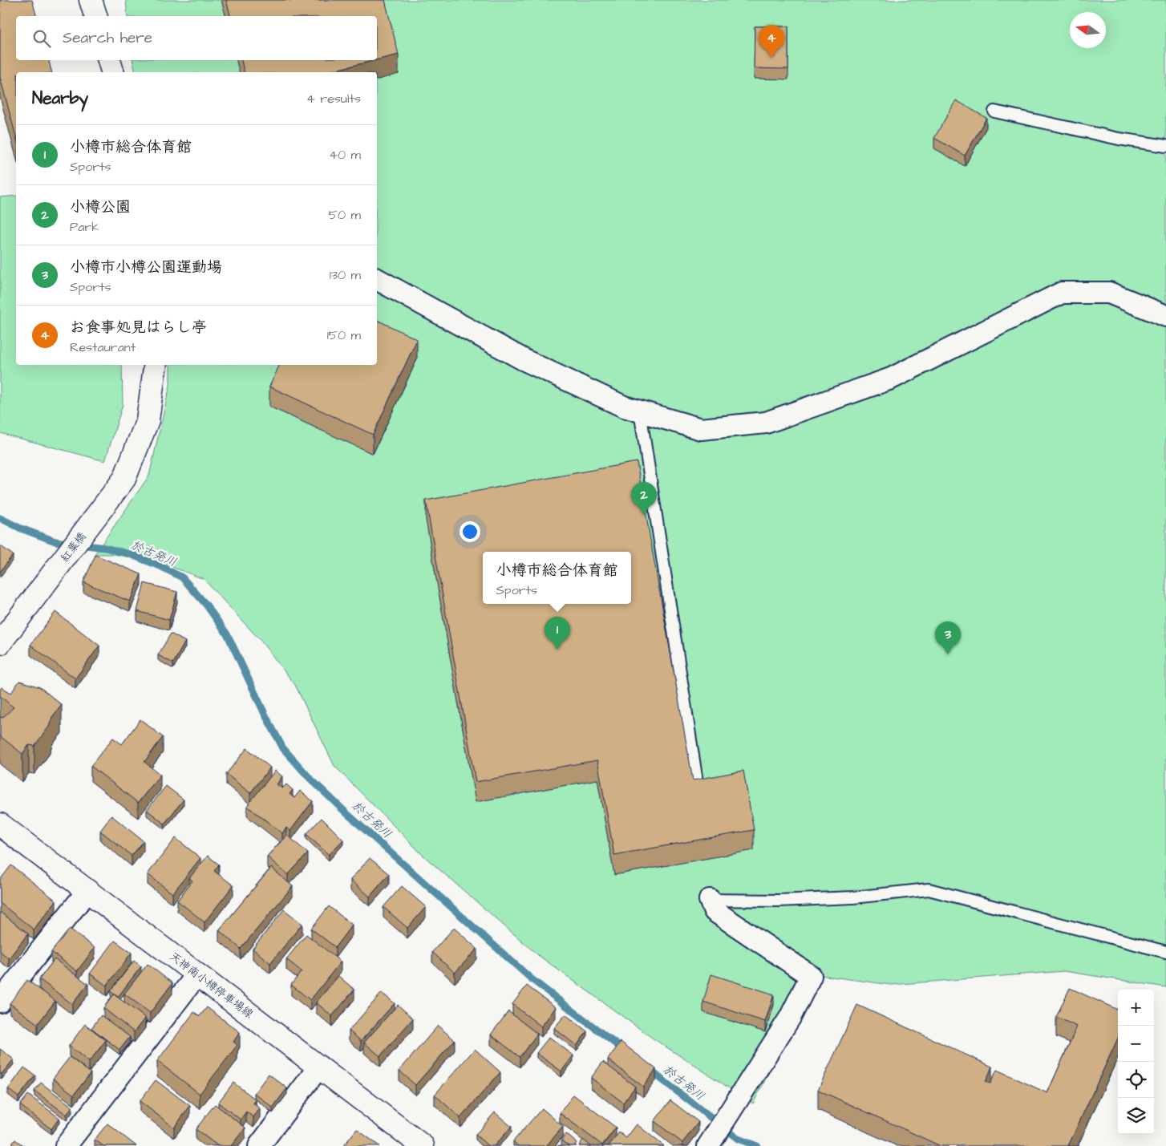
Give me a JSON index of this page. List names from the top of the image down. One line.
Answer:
{"streets":{"main road":["紅葉橋","天神南小樽停車場線"]},"water":["於古発川"],"north":"left","page":{"search":"Search here","pins":["4","2","1","3"],"heading":["Nearby","4 results"],"list":[{"mark":"1","name":"小樽市総合体育館","note":"Sports","value":"40 m"},{"mark":"2","name":"小樽公園","note":"Park","value":"50 m"},{"mark":"3","name":"小樽市小樽公園運動場","note":"Sports","value":"130 m"},{"mark":"4","name":"お食事処見はらし亭","note":"Restaurant","value":"150 m"}],"popup":["小樽市総合体育館","Sports"],"map_buttons":["+","−"]}}
